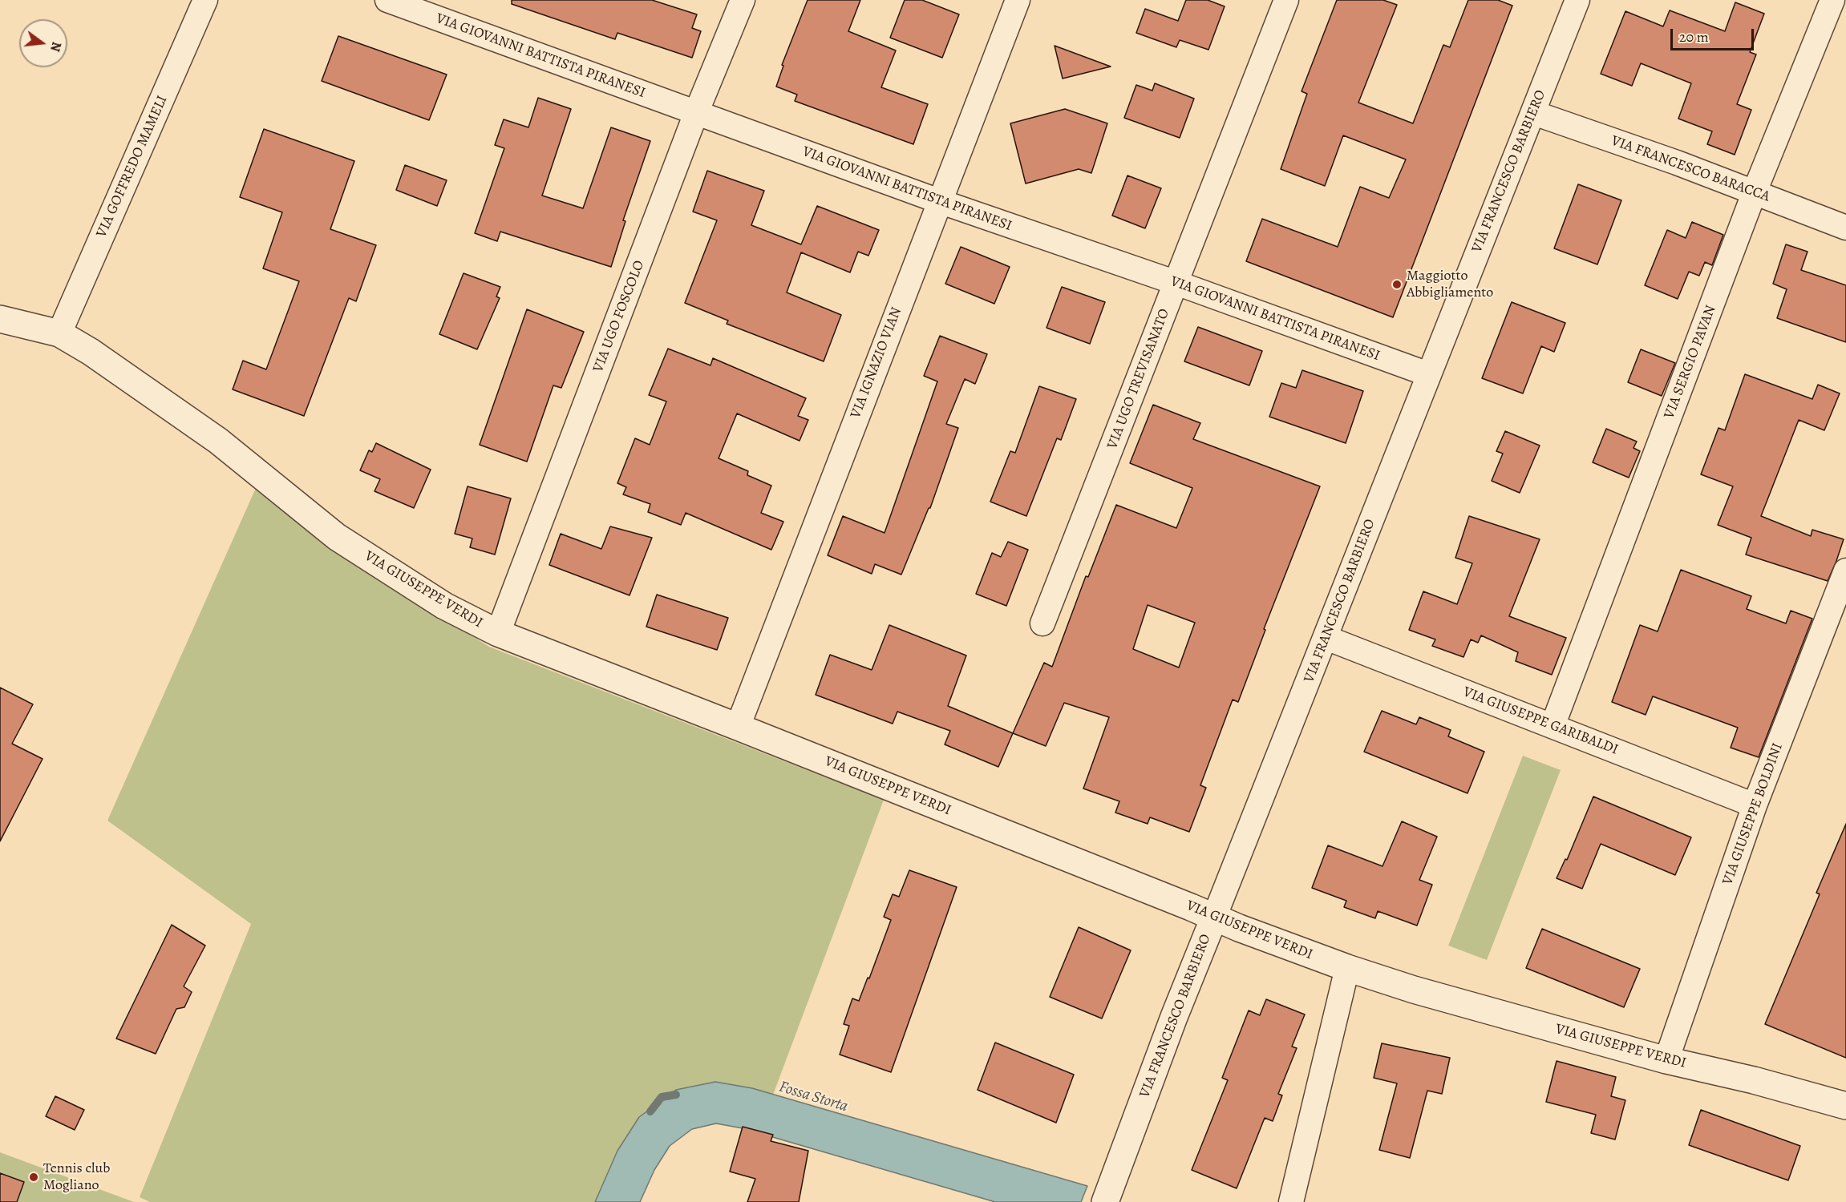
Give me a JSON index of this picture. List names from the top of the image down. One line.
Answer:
{"streets":{"street":["VIA GIOVANNI BATTISTA PIRANESI","VIA GOFFREDO MAMELI","VIA FRANCESCO BARACCA","VIA FRANCESCO BARBIERO","VIA UGO FOSCOLO","VIA SERGIO PAVAN","VIA IGNAZIO VIAN","VIA UGO TREVISANATO","VIA GIUSEPPE VERDI","VIA GIUSEPPE GARIBALDI","VIA GIUSEPPE BOLDINI"]},"crossings":[["VIA GIOVANNI BATTISTA PIRANESI","VIA FRANCESCO BARBIERO"],["VIA GIOVANNI BATTISTA PIRANESI","VIA UGO FOSCOLO"],["VIA GIOVANNI BATTISTA PIRANESI","VIA IGNAZIO VIAN"],["VIA GIOVANNI BATTISTA PIRANESI","VIA UGO TREVISANATO"],["VIA GOFFREDO MAMELI","VIA GIUSEPPE VERDI"],["VIA FRANCESCO BARACCA","VIA FRANCESCO BARBIERO"],["VIA FRANCESCO BARACCA","VIA SERGIO PAVAN"],["VIA FRANCESCO BARBIERO","VIA GIUSEPPE VERDI"],["VIA FRANCESCO BARBIERO","VIA GIUSEPPE GARIBALDI"],["VIA UGO FOSCOLO","VIA GIUSEPPE VERDI"],["VIA SERGIO PAVAN","VIA GIUSEPPE GARIBALDI"],["VIA IGNAZIO VIAN","VIA GIUSEPPE VERDI"],["VIA GIUSEPPE VERDI","VIA GIUSEPPE BOLDINI"],["VIA GIUSEPPE GARIBALDI","VIA GIUSEPPE BOLDINI"]],"water":["Fossa Storta"],"places":["Maggiotto Abbigliamento","Tennis club Mogliano"],"scale_bar":"20 m","north":"right"}
